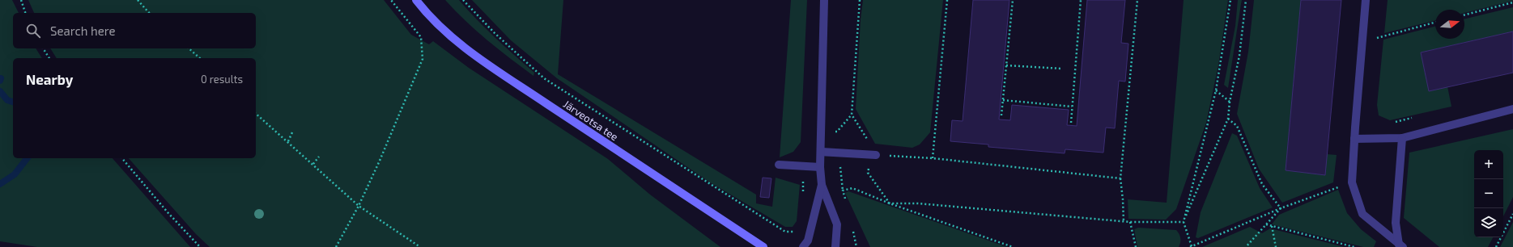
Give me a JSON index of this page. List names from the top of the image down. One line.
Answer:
{"streets":{"main road":["Järveotsa tee"]},"north":"right","page":{"search":"Search here","heading":["Nearby","0 results"],"map_buttons":["+","−"]}}
